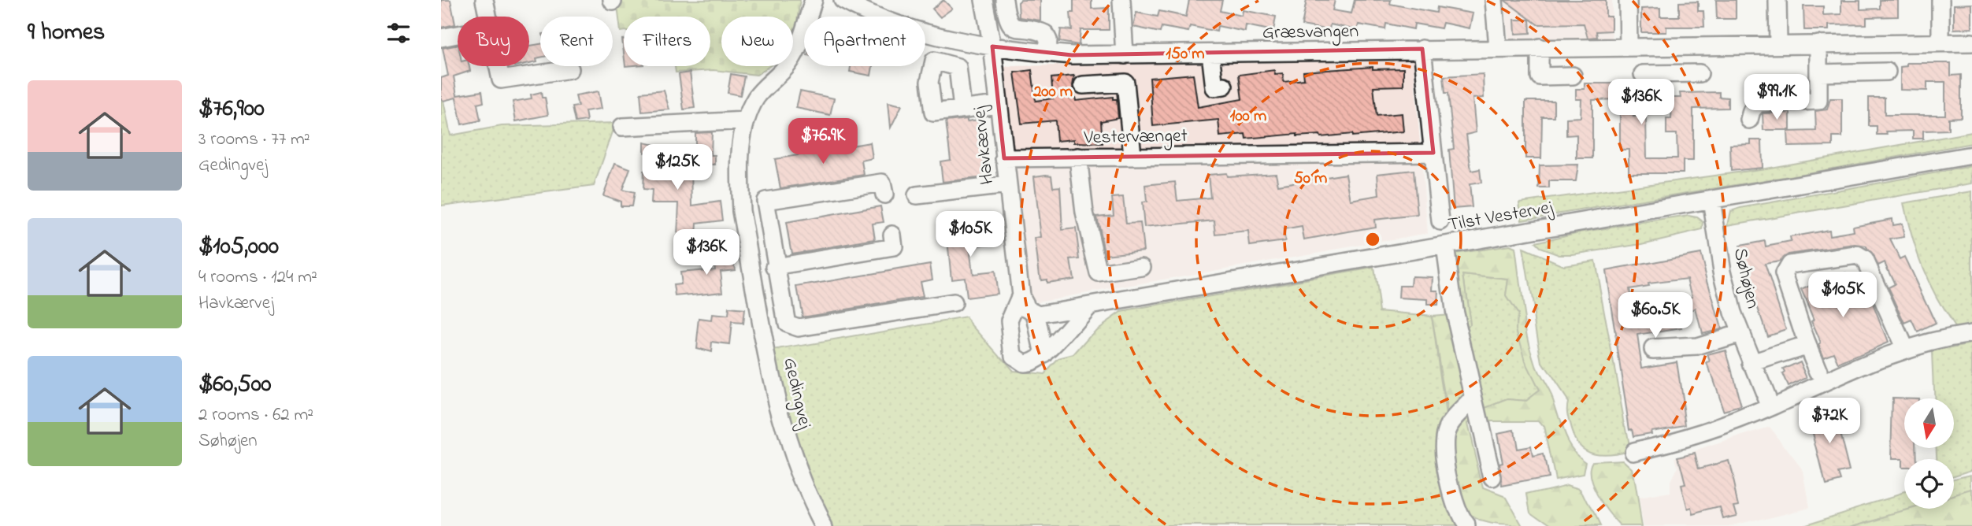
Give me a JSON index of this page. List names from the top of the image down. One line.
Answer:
{"streets":{"street":["Græsvangen","Vestervænget","Havkærvej","Tilst Vestervej","Søhøjen","Gedingvej"]},"crossings":[["Græsvangen","Havkærvej"],["Vestervænget","Havkærvej"],["Tilst Vestervej","Søhøjen"]],"north":"bottom","page":{"heading":"9 homes","chip":["Buy","Rent","Filters","New","Apartment"],"list":[{"name":"$76,900","note":"3 rooms · 77 m² · Gedingvej"},{"name":"$105,000","note":"4 rooms · 124 m² · Havkærvej"},{"name":"$60,500","note":"2 rooms · 62 m² · Søhøjen"}],"price":["$99.1K","$136K","$76.9K","$125K","$105K","$136K","$105K","$60.5K","$72K"]},"rings":["150 m","200 m","100 m","50 m"]}
